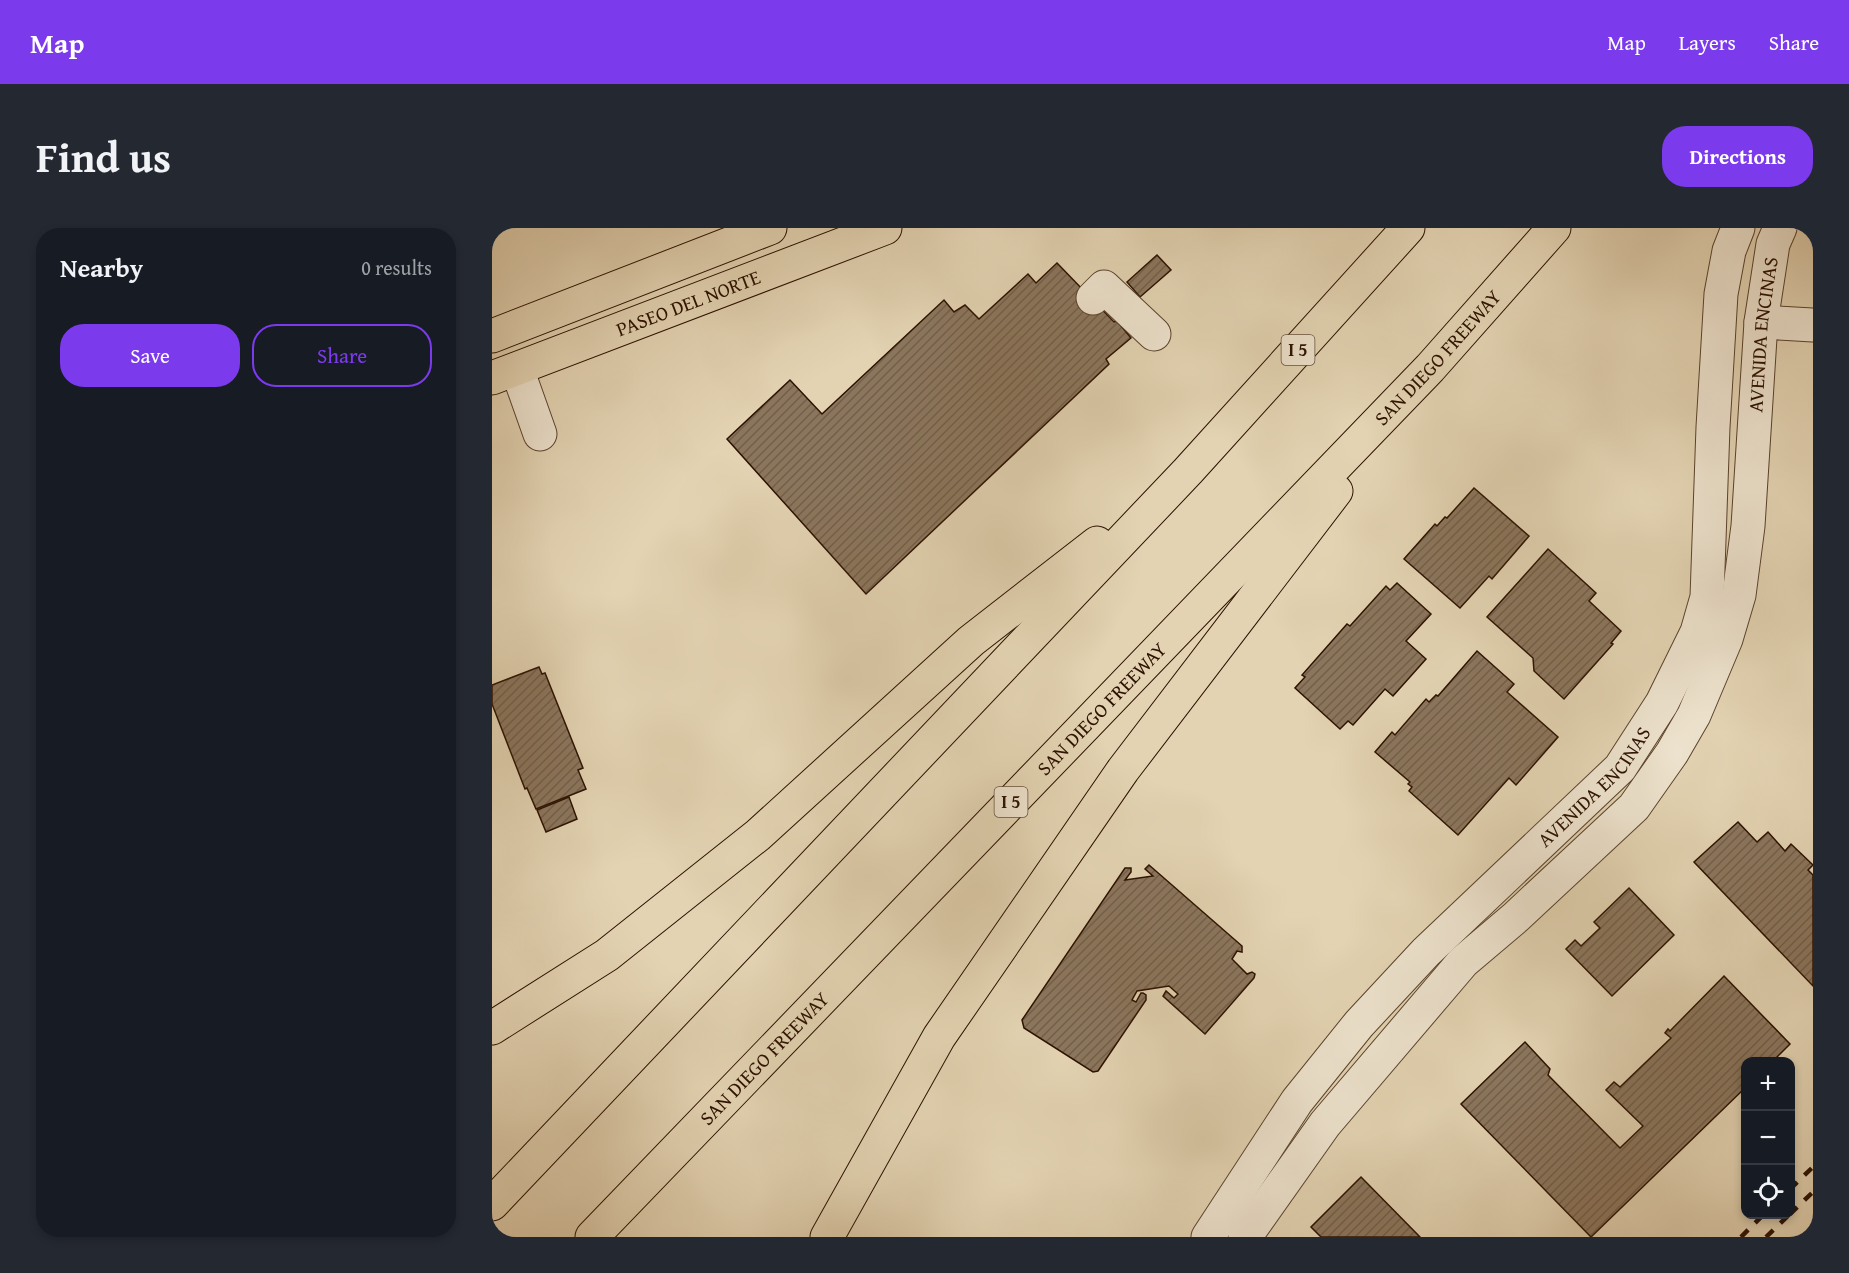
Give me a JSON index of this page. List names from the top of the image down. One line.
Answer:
{"streets":{"main road":["PASEO DEL NORTE","I 5","SAN DIEGO FREEWAY"],"street":["AVENIDA ENCINAS"]},"page":{"header":"Map","nav":["Map","Layers","Share"],"title":"Find us","buttons":["Directions",["Save","Share"]],"heading":["Nearby","0 results"],"map_buttons":["+","−"]}}
